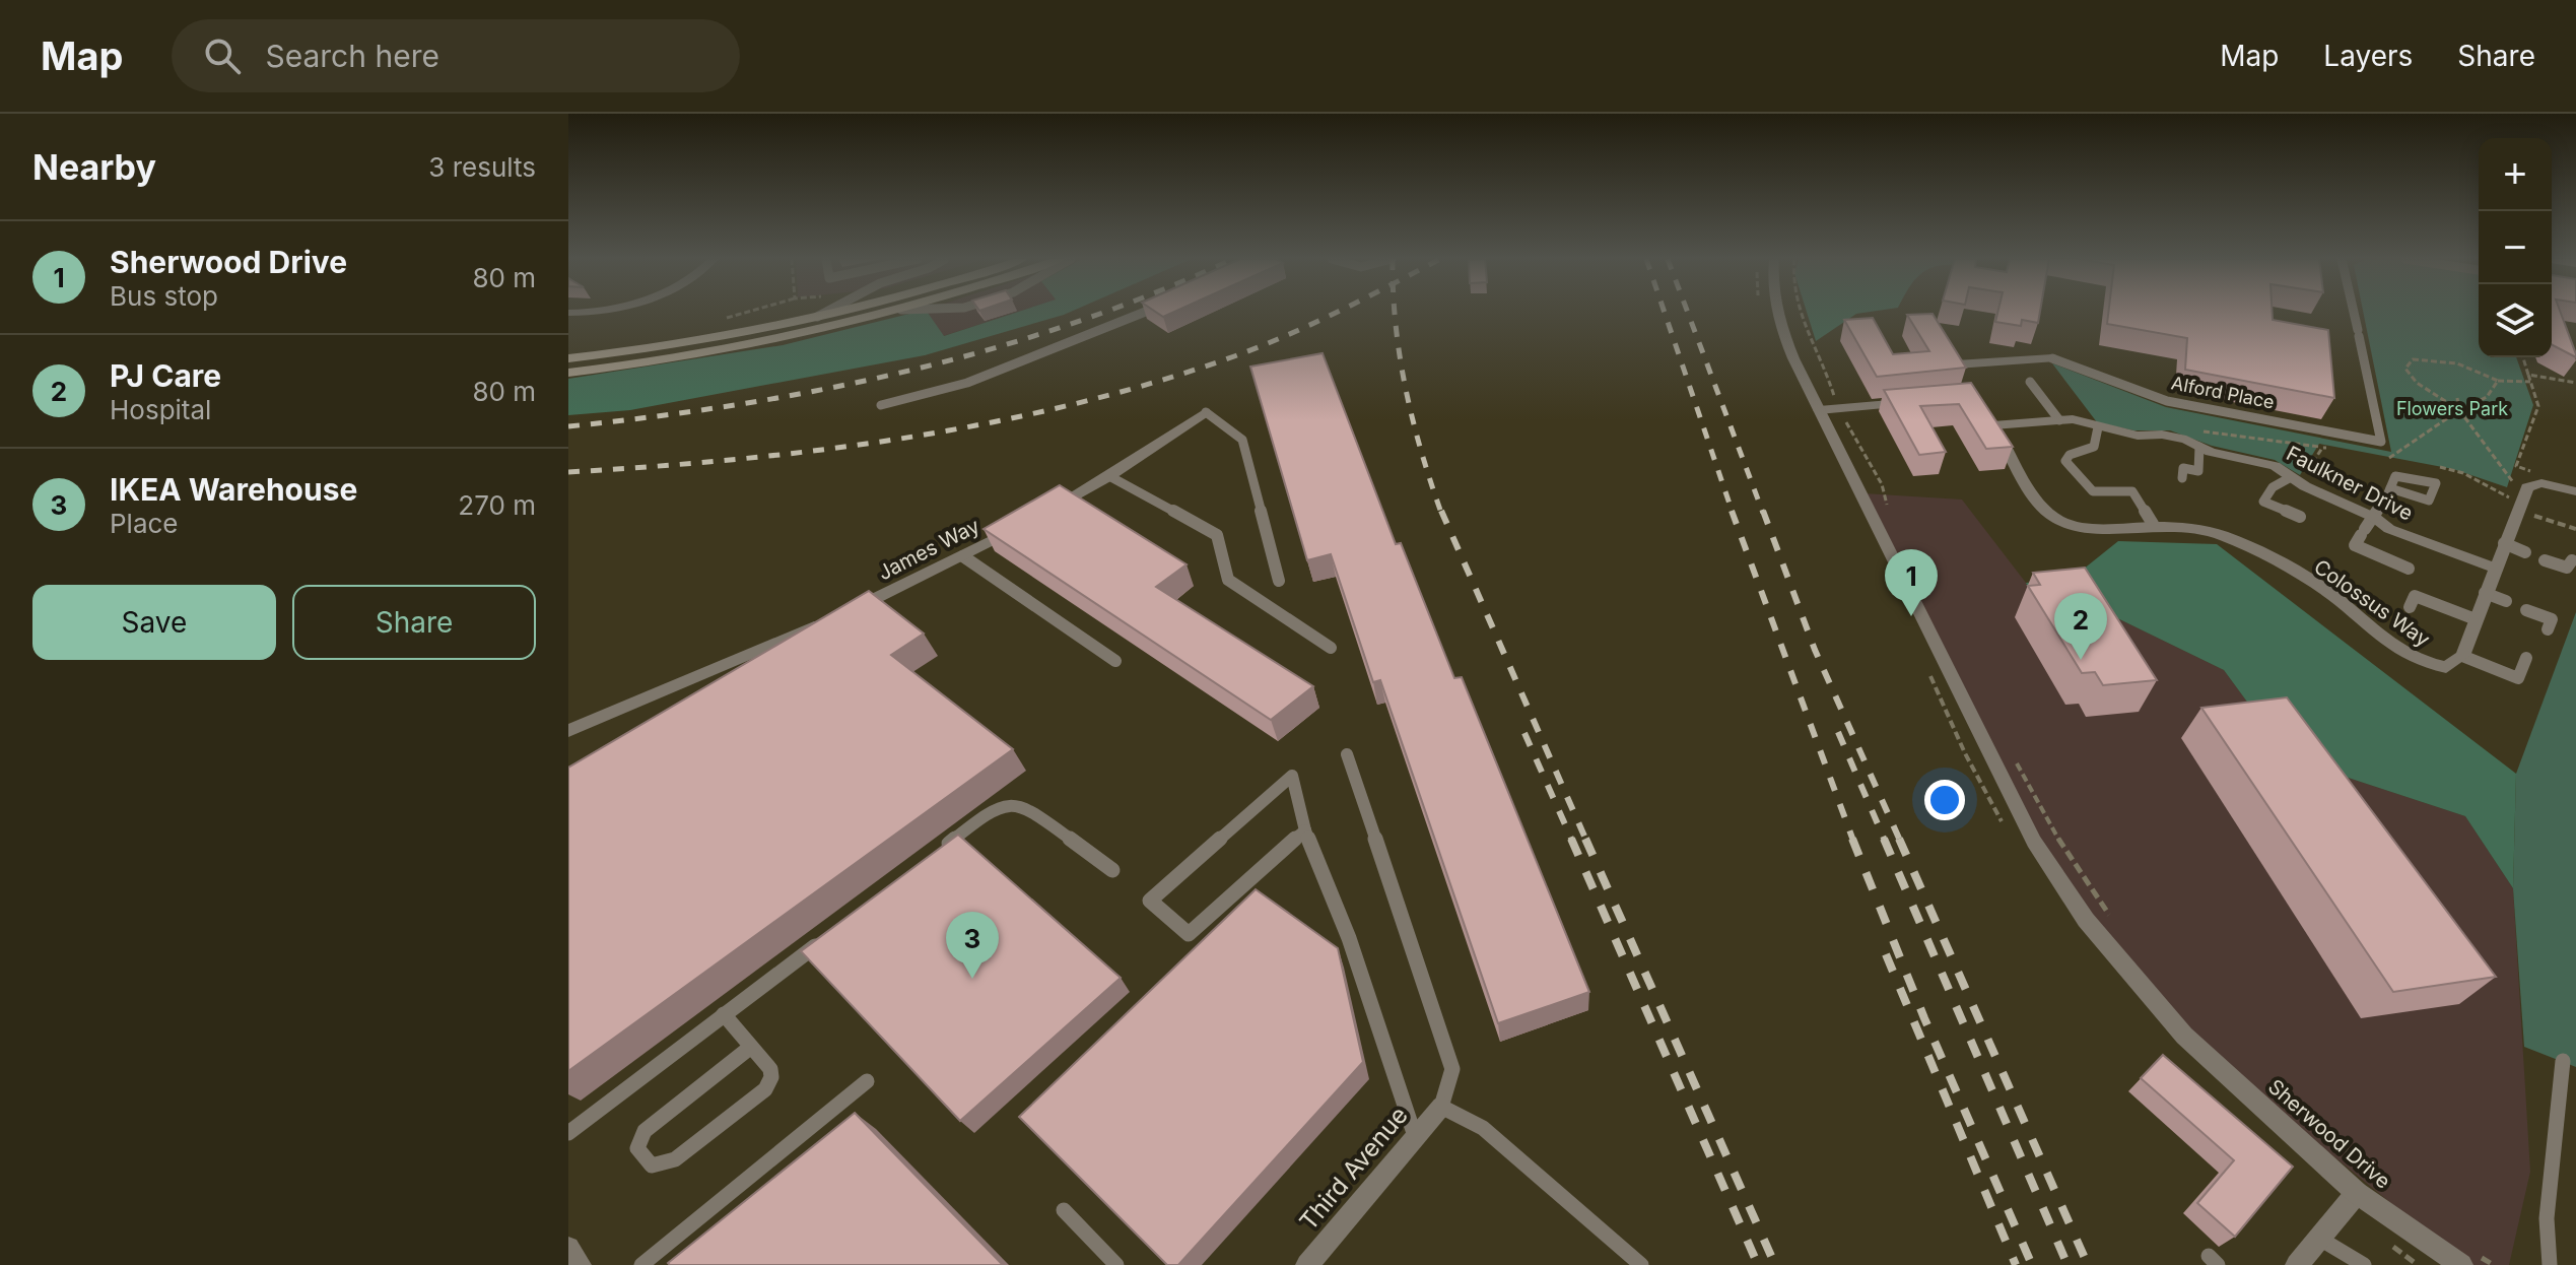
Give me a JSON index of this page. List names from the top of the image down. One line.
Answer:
{"streets":{"street":["Alford Place","Faulkner Drive","James Way","Colossus Way","Sherwood Drive","Third Avenue"]},"crossings":[["Faulkner Drive","Colossus Way"]],"parks":["Flowers Park"],"page":{"header":"Map","search":"Search here","nav":["Map","Layers","Share"],"heading":["Nearby","3 results"],"map_buttons":["+","−"],"list":[{"mark":"1","name":"Sherwood Drive","note":"Bus stop","value":"80 m"},{"mark":"2","name":"PJ Care","note":"Hospital","value":"80 m"},{"mark":"3","name":"IKEA Warehouse","note":"Place","value":"270 m"}],"pins":["1","2","3"],"buttons":["Save","Share"]}}
